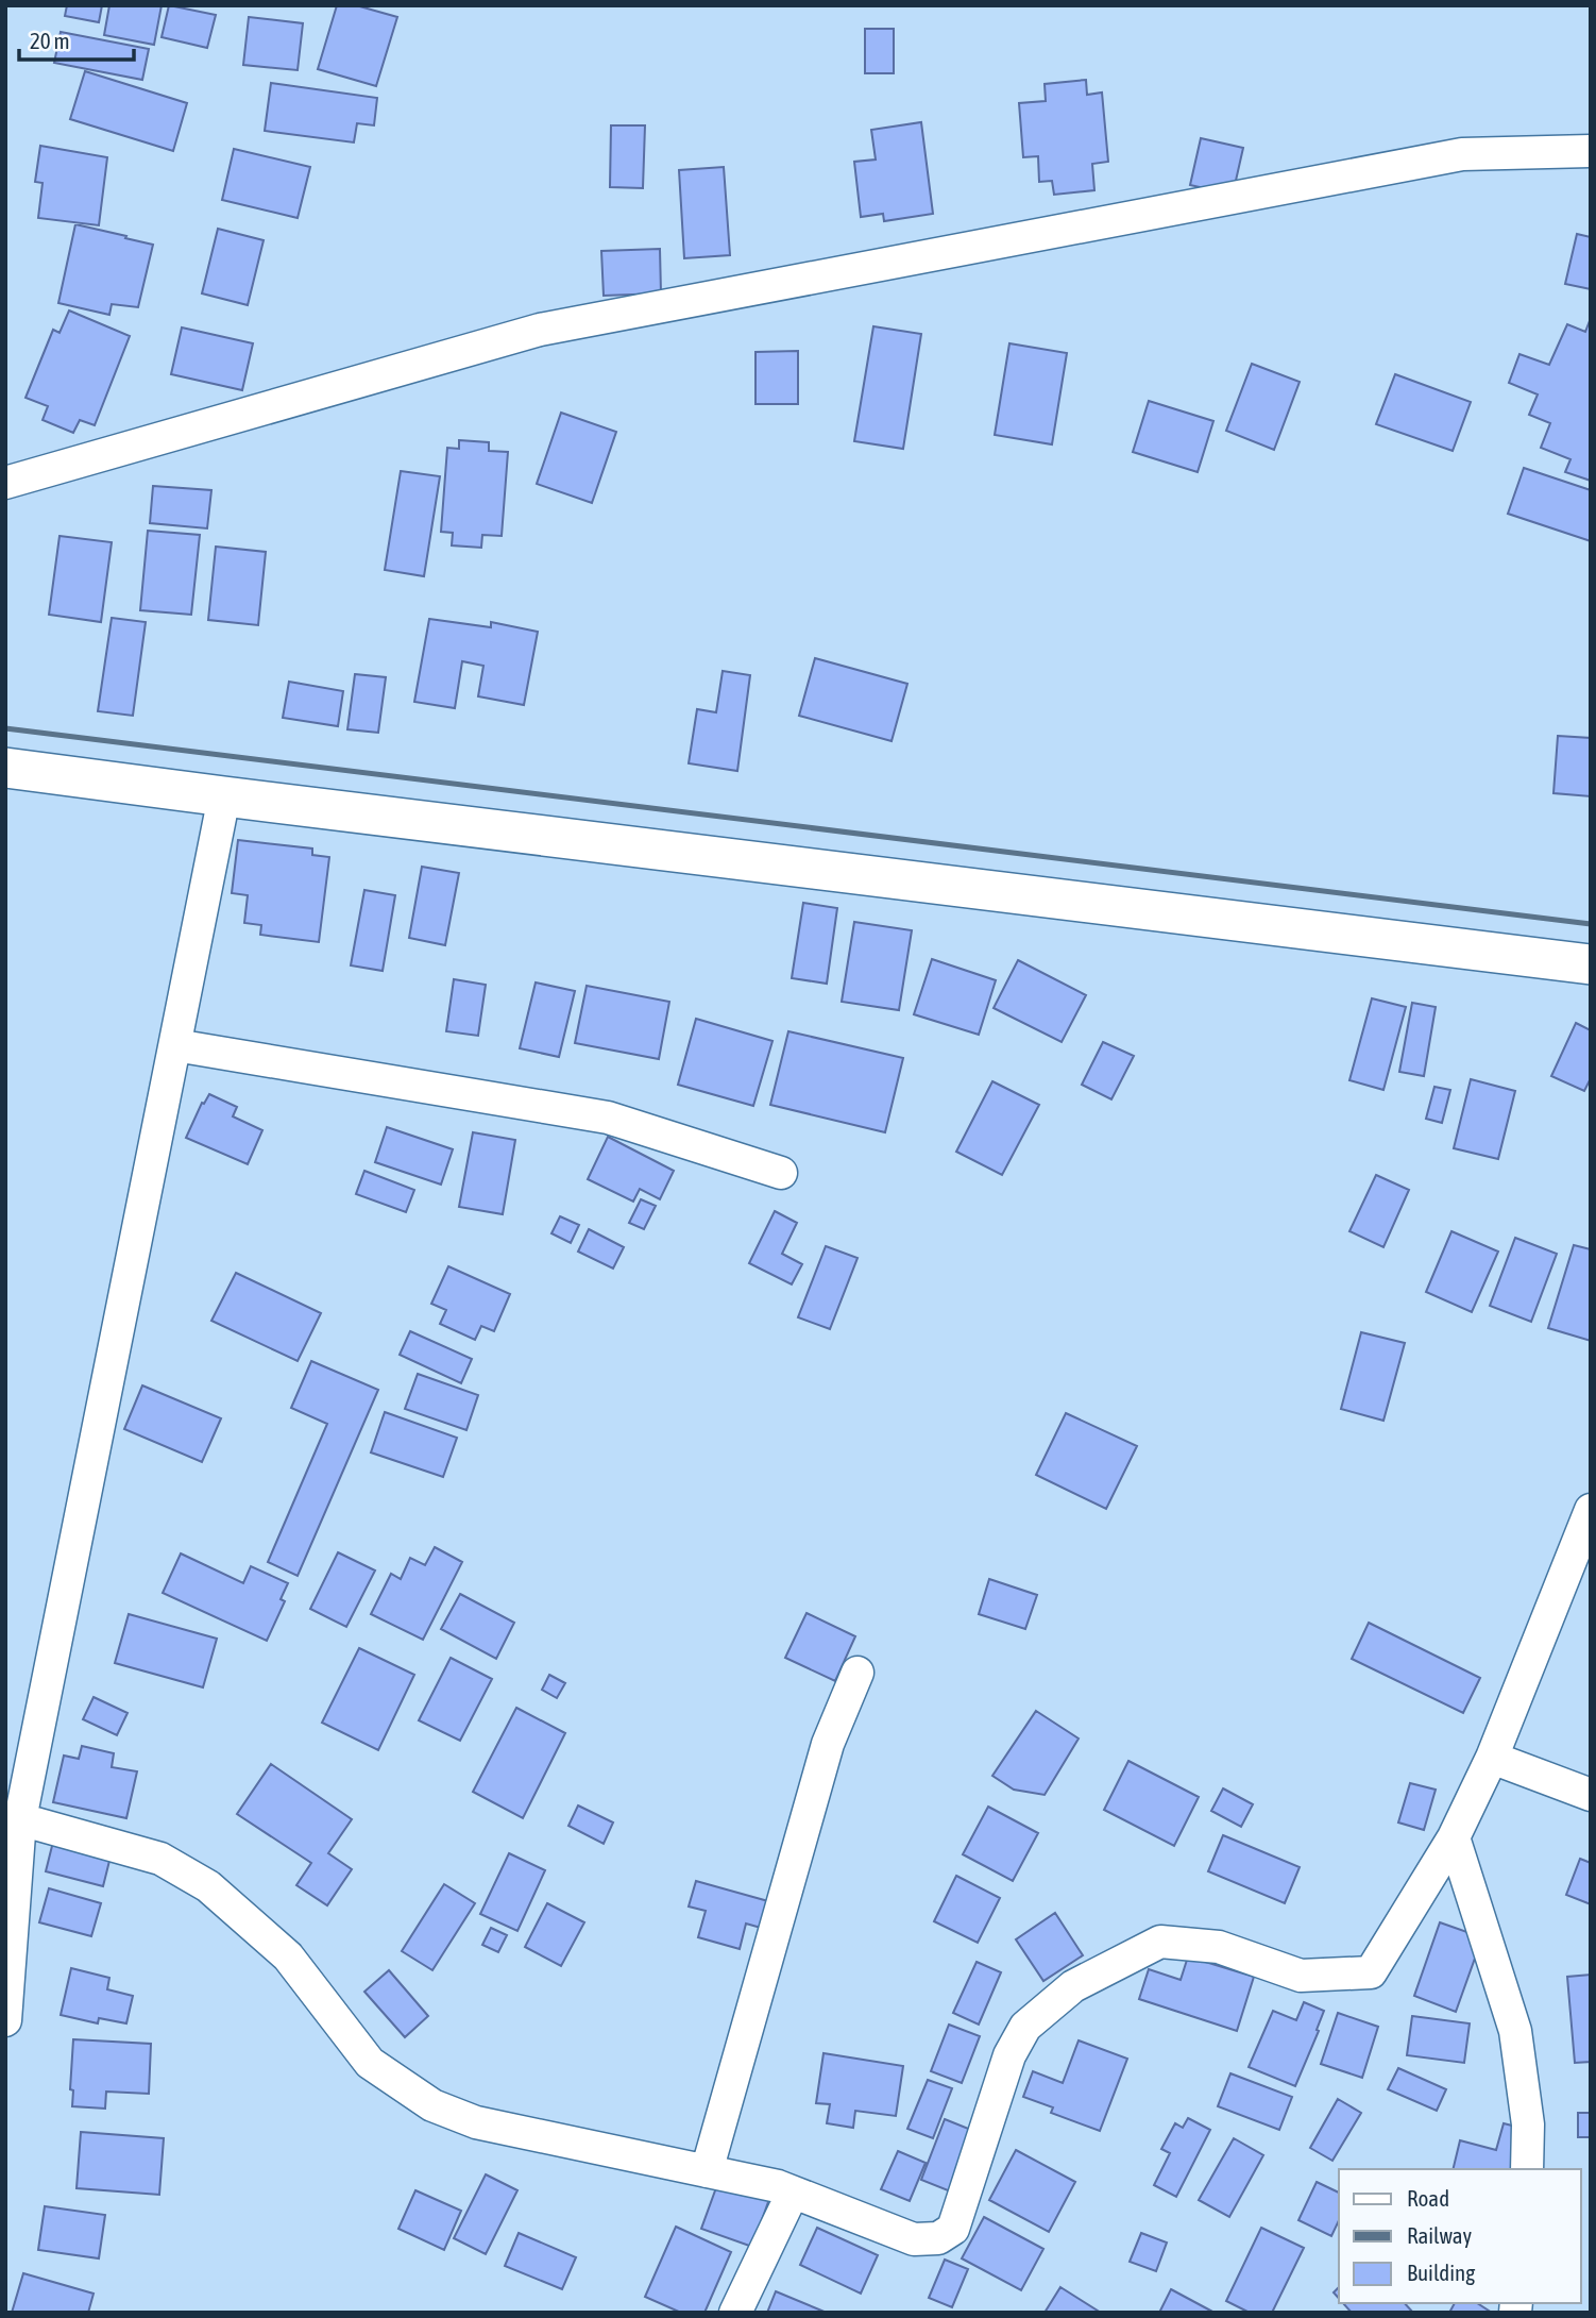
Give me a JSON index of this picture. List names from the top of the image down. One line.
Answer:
{"legend":["Road","Railway","Building"],"scale_bar":"20 m"}
